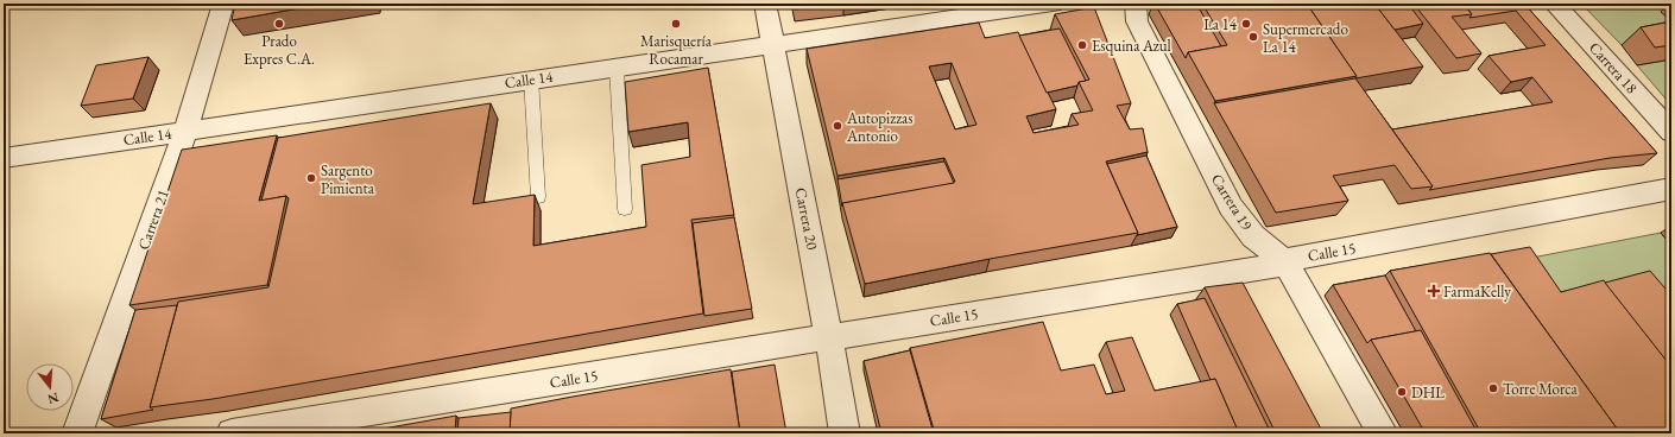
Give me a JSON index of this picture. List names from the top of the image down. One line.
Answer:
{"streets":{"street":["Carrera 18","Calle 14","Carrera 19","Carrera 20","Carrera 21","Calle 15"]},"crossings":[["Calle 14","Carrera 20"],["Calle 14","Carrera 21"],["Carrera 19","Calle 15"],["Carrera 20","Calle 15"]],"places":{"other":["Prado Expres C.A.","Marisquería Rocamar","La 14","Supermercado La 14","Esquina Azul","Autopizzas Antonio","Sargento Pimienta","Torre Morca","DHL"],"health":["FarmaKelly"]},"north":"bottom"}
